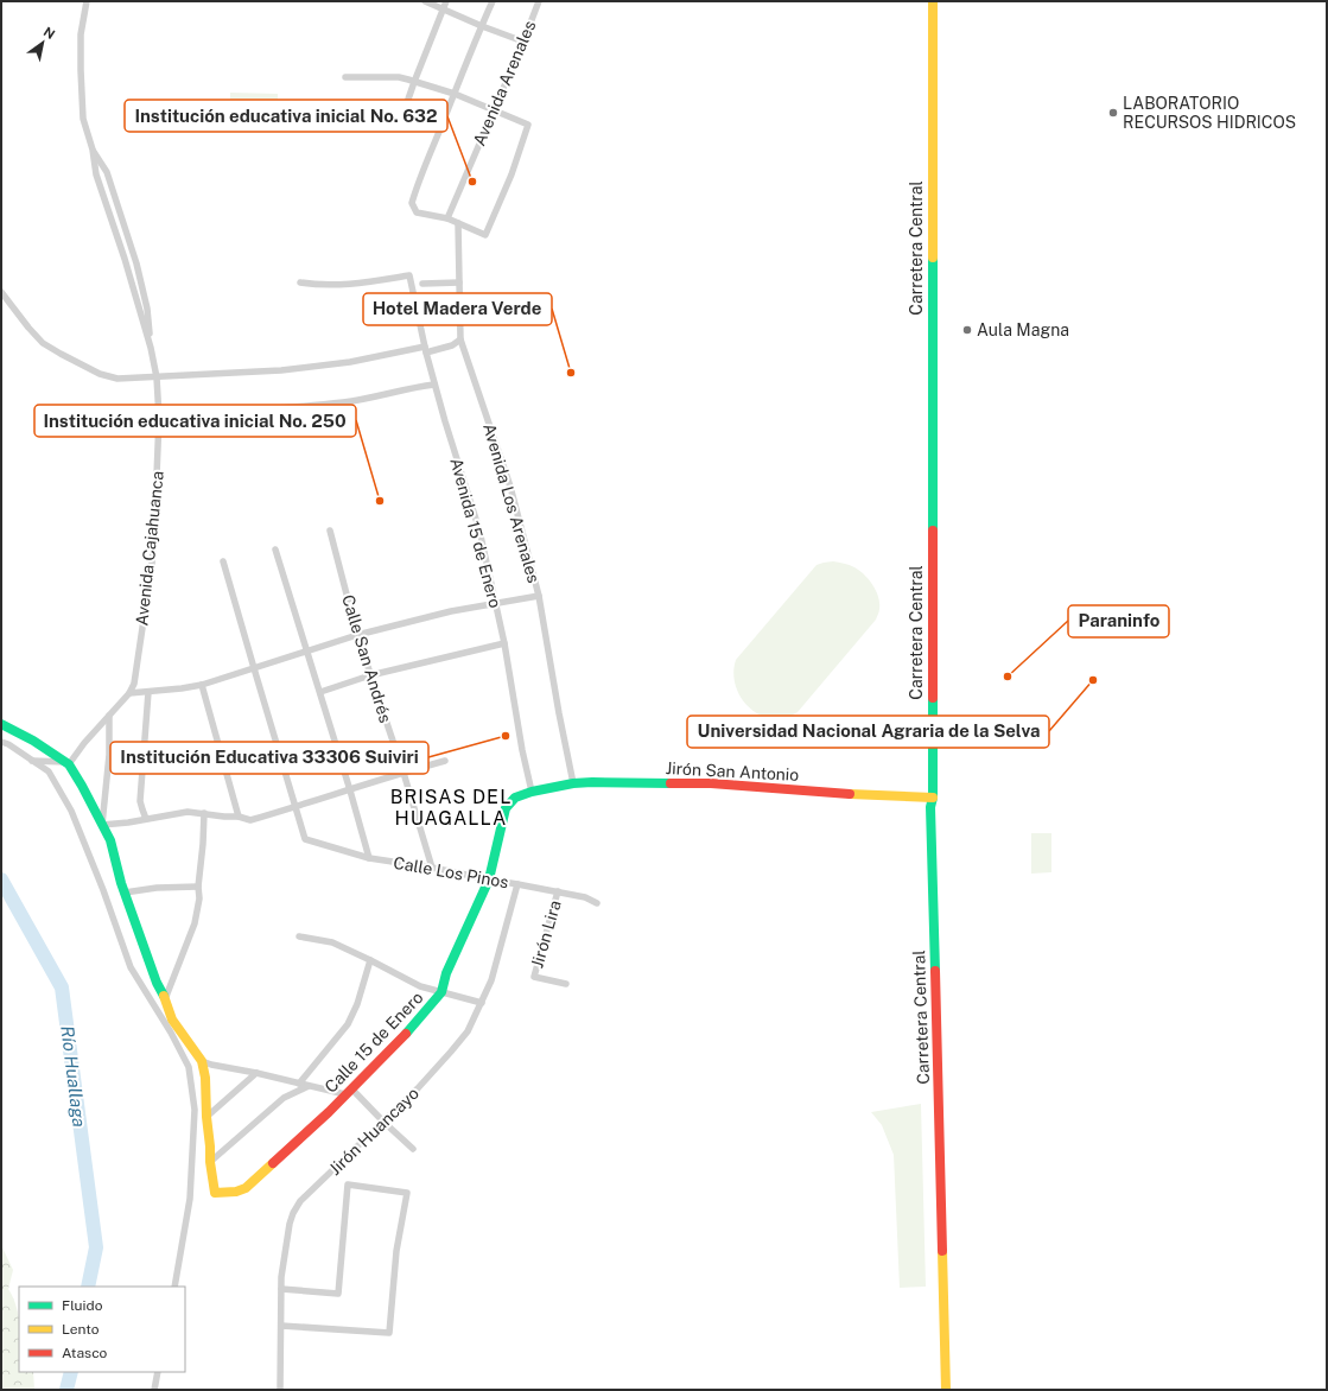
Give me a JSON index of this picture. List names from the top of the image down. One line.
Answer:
{"streets":{"main road":["Carretera Central","Jirón San Antonio","Calle 15 de Enero"],"street":["Avenida Arenales","Avenida Los Arenales","Avenida 15 de Enero","Avenida Cajahuanca","Calle San Andrés","Calle Los Pinos","Jirón Lira","Jirón Huancayo"]},"crossings":[["Carretera Central","Jirón San Antonio"],["Avenida Los Arenales","Jirón San Antonio"],["Avenida 15 de Enero","Jirón San Antonio"],["Avenida 15 de Enero","Calle 15 de Enero"],["Calle San Andrés","Calle Los Pinos"],["Jirón San Antonio","Calle 15 de Enero"],["Calle Los Pinos","Jirón Lira"],["Calle Los Pinos","Calle 15 de Enero"],["Calle Los Pinos","Jirón Huancayo"]],"districts":["BRISAS DEL HUAGALLA"],"water":["Río Huallaga"],"places":["LABORATORIO RECURSOS HIDRICOS","Institución educativa inicial No. 632","Aula Magna","Hotel Madera Verde","Institución educativa inicial No. 250","Paraninfo","Universidad Nacional Agraria de la Selva","Institución Educativa 33306 Suiviri"],"legend":["Fluido","Lento","Atasco"],"north":"top right"}
